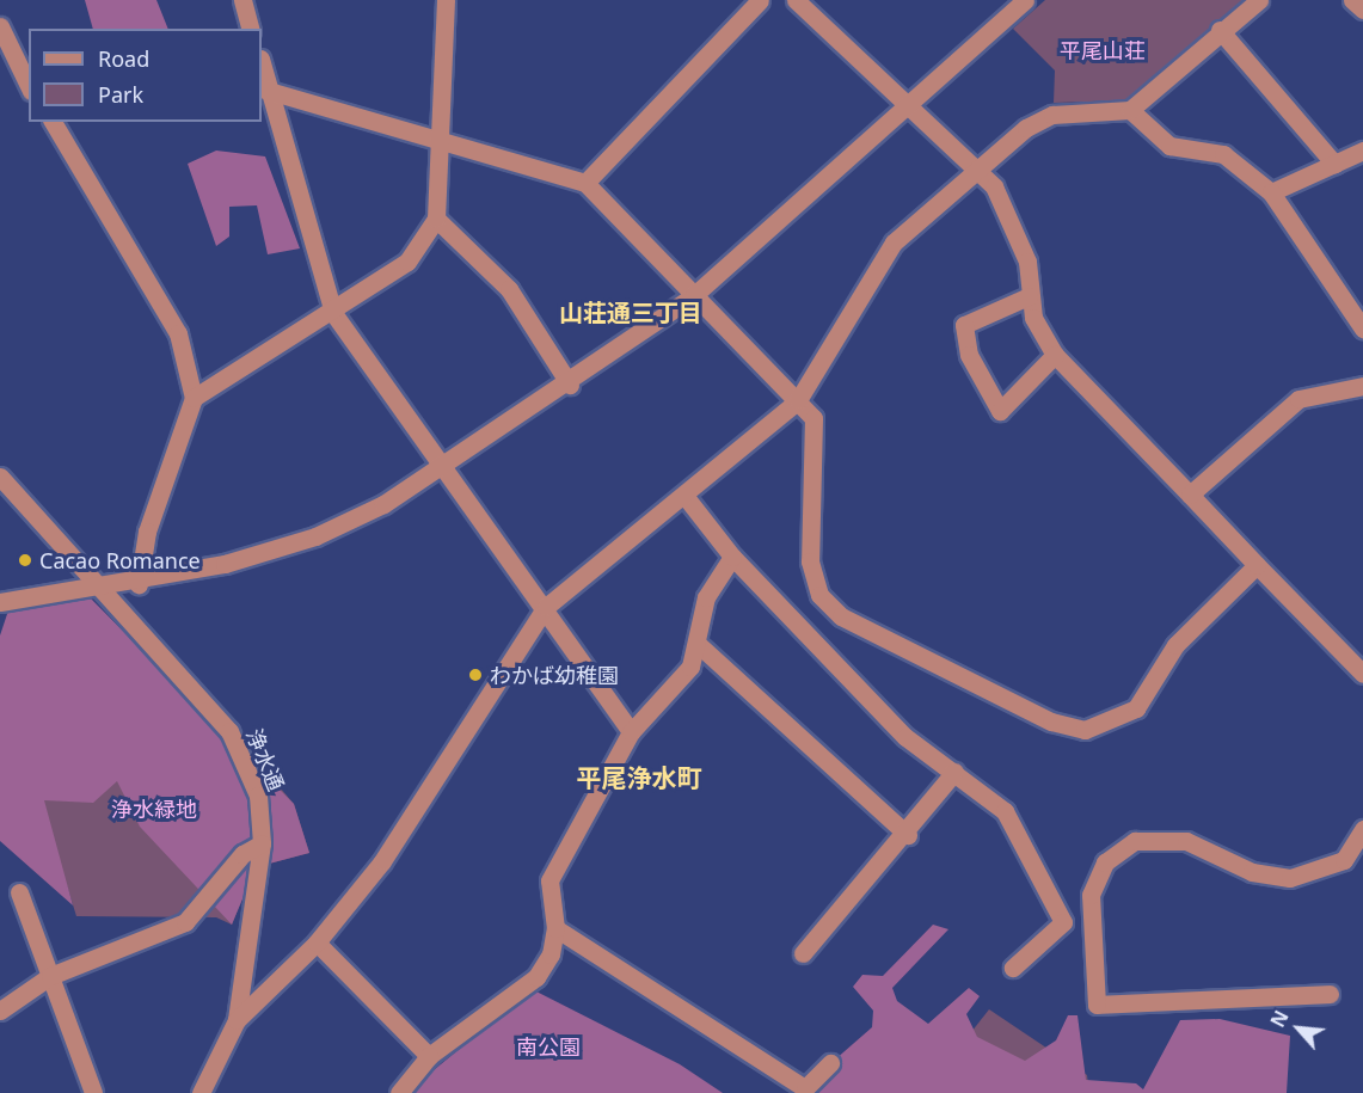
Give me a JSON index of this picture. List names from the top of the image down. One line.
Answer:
{"streets":{"street":["浄水通"]},"districts":["山荘通三丁目","平尾浄水町"],"parks":["平尾山荘","浄水緑地","南公園"],"places":["Cacao Romance","わかば幼稚園"],"legend":["Road","Park"],"north":"top left"}
